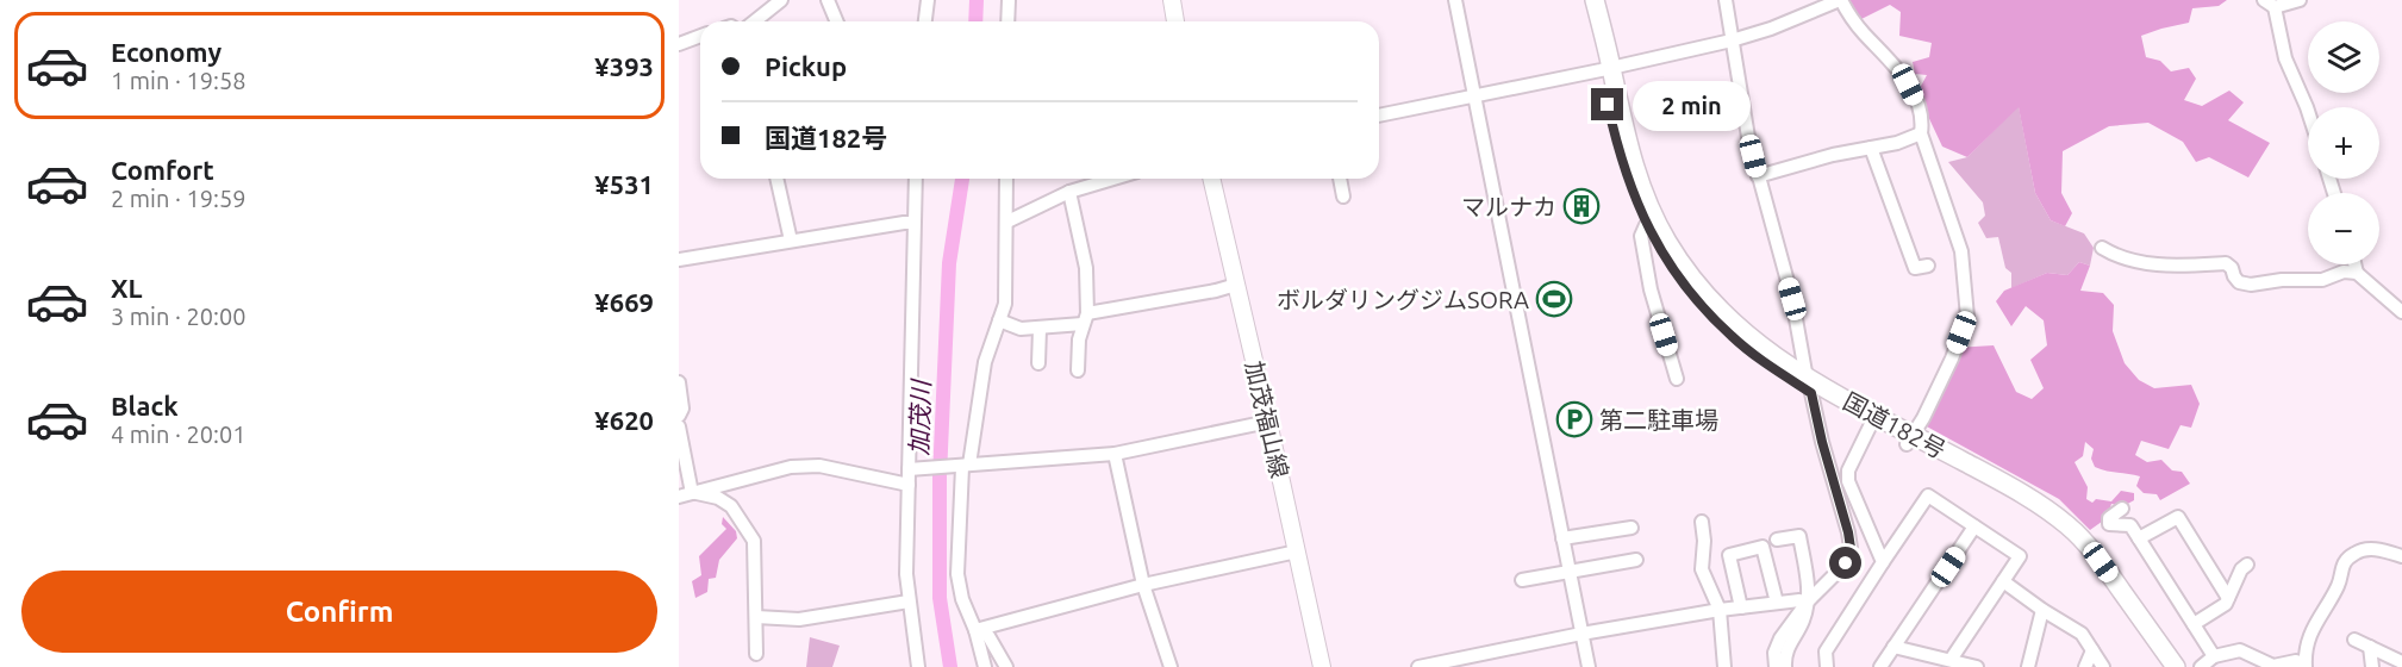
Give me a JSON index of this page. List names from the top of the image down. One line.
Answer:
{"streets":{"highway":["国道182号"],"main road":["加茂福山線"]},"water":["加茂川"],"places":{"building":["マルナカ"],"sports":["ボルダリングジムSORA"],"parking":["第二駐車場"]},"page":{"list":[{"name":"Economy","note":"1 min · 19:58","value":"¥393"},{"name":"Comfort","note":"2 min · 19:59","value":"¥531"},{"name":"XL","note":"3 min · 20:00","value":"¥669"},{"name":"Black","note":"4 min · 20:01","value":"¥620"}],"map_buttons":["+","−"],"banner":["Pickup","国道182号"],"bubble":"2 min","buttons":"Confirm"}}
